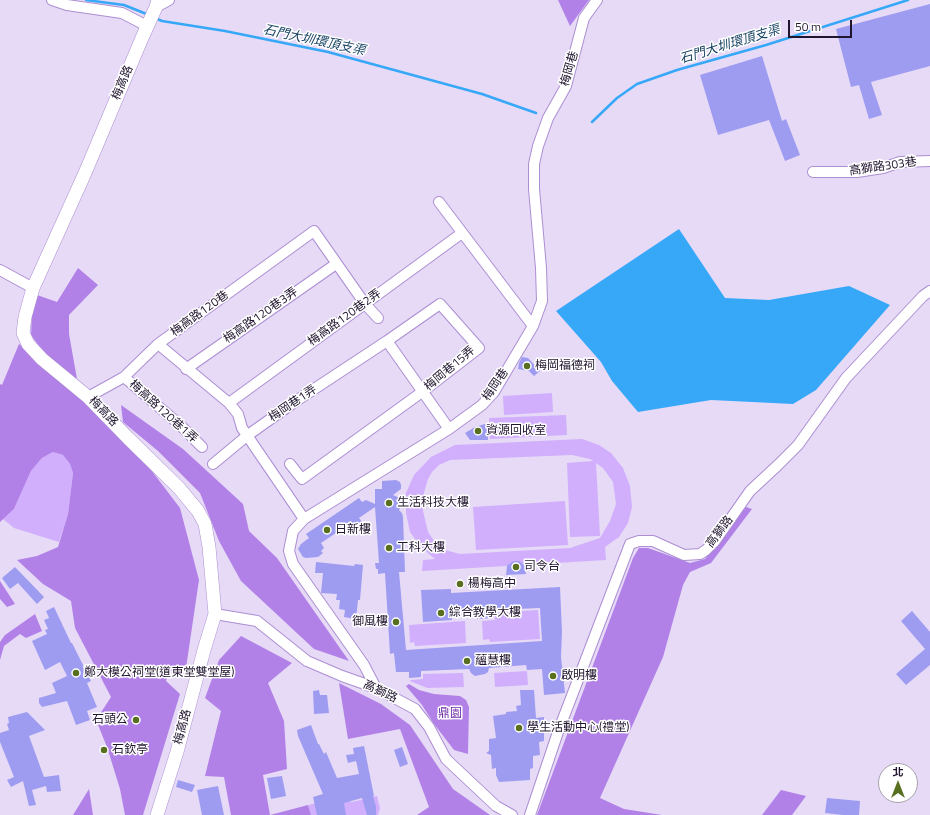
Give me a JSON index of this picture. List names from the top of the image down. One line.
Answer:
{"streets":{"street":["梅岡巷","梅高路","高獅路303巷","梅高路120巷","梅高路120巷3弄","梅高路120巷2弄","梅岡巷15弄","梅岡巷1弄","梅高路120巷1弄","高獅路"]},"crossings":[["梅岡巷","梅岡巷15弄"],["梅岡巷","高獅路"],["梅高路","梅高路120巷"],["梅高路","高獅路"],["梅高路120巷","梅高路120巷3弄"],["梅高路120巷","梅高路120巷1弄"],["梅岡巷15弄","梅岡巷1弄"]],"water":["石門大圳環頂支渠"],"parks":["鼎園"],"places":["梅岡福德祠","資源回收室","生活科技大樓","日新樓","工科大樓","司令台","楊梅高中","綜合教學大樓","御風樓","蘊慧樓","鄭大模公祠堂(道東堂雙堂屋)","啟明樓","石頭公","學生活動中心(禮堂)","石欽亭"],"scale_bar":"50 m","north":"top"}
